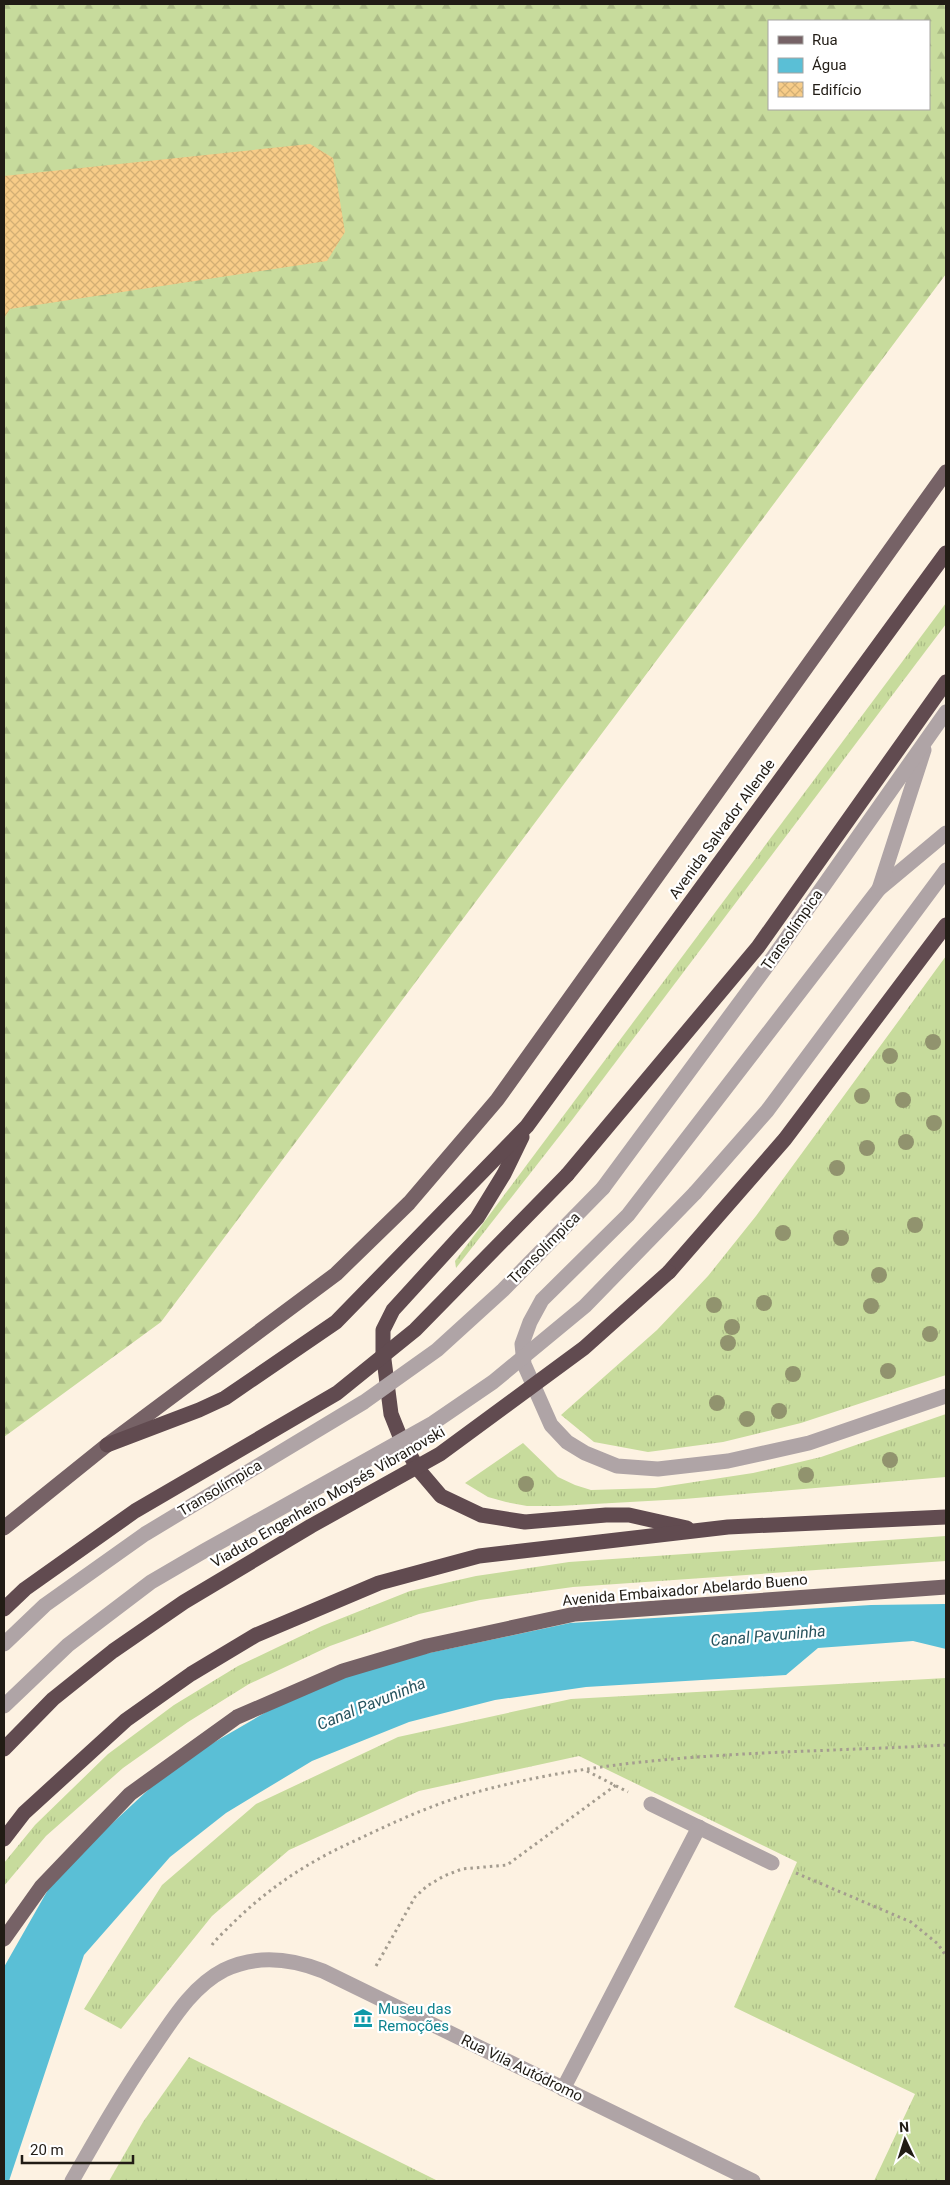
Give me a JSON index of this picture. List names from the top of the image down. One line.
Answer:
{"streets":{"highway":["Avenida Salvador Allende","Viaduto Engenheiro Moysés Vibranovski"],"main road":["Avenida Embaixador Abelardo Bueno"],"street":["Transolímpica","Rua Vila Autódromo"]},"water":["Canal Pavuninha"],"places":{"museum":["Museu das Remoções"]},"legend":["Rua","Água","Edifício"],"scale_bar":"20 m","north":"top"}
